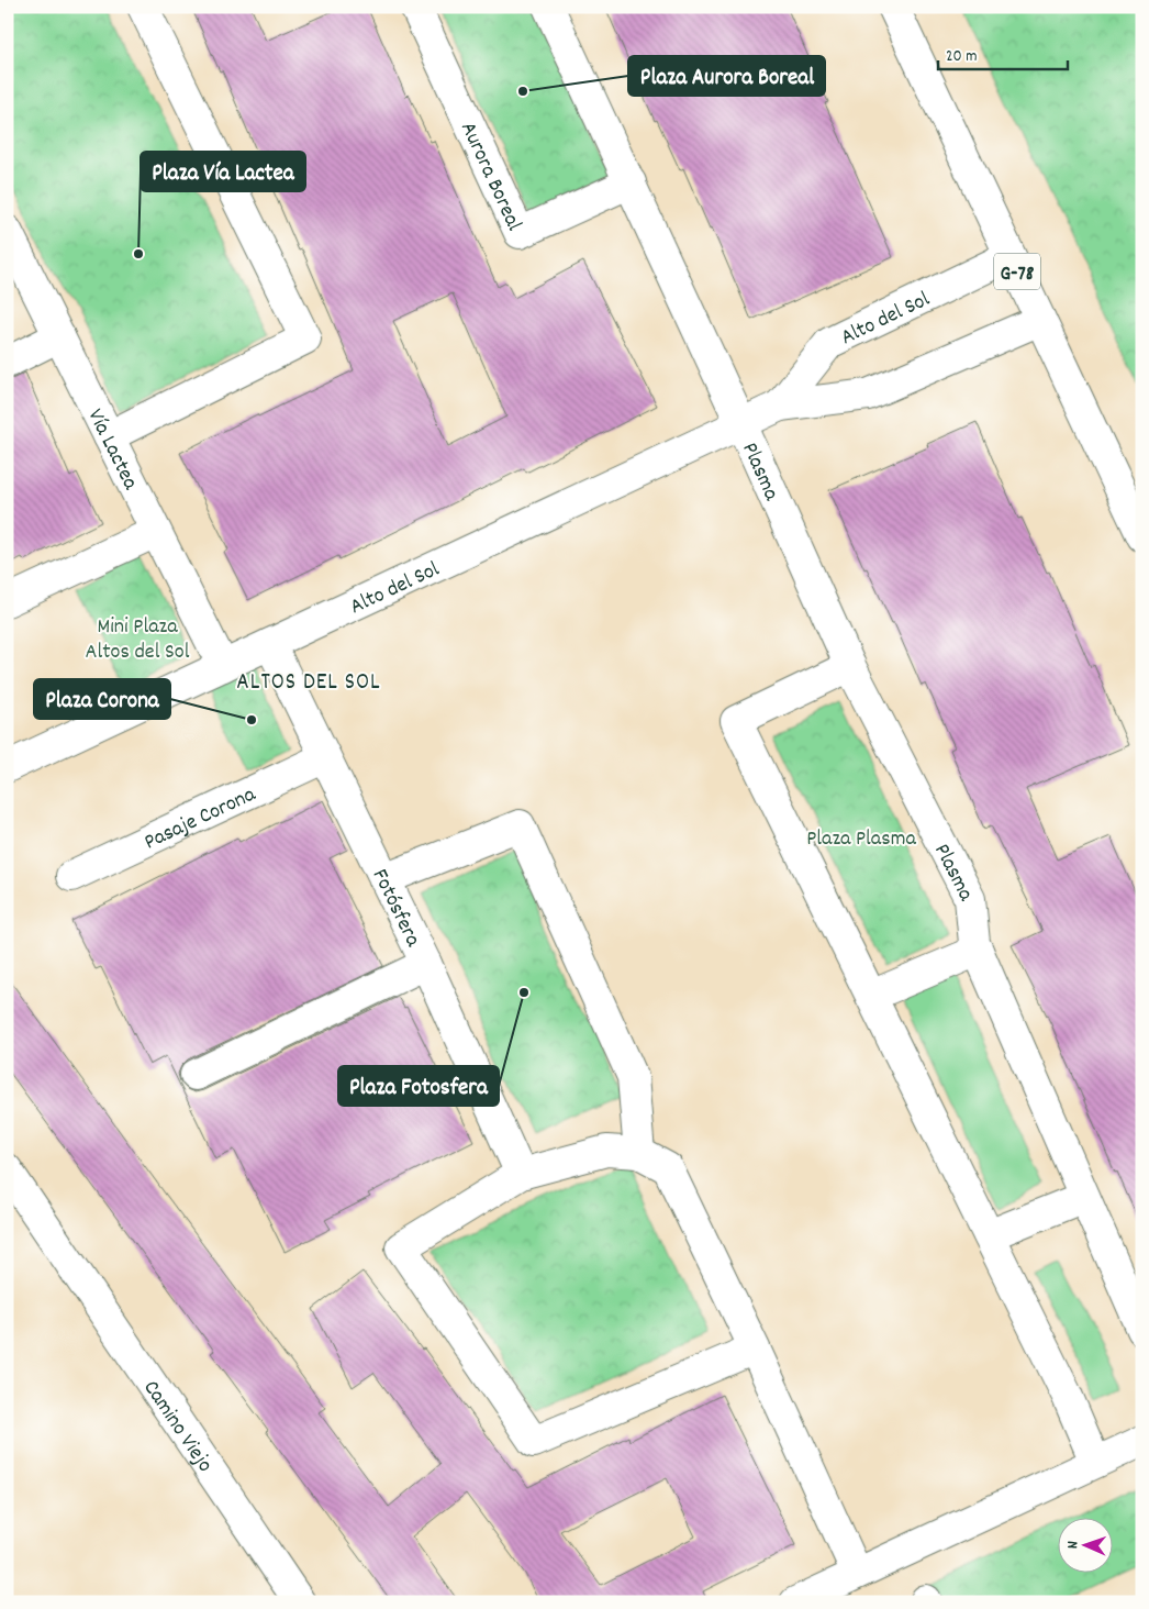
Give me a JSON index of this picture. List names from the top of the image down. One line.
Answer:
{"streets":{"street":["Aurora Boreal","G-78","Alto del Sol","Vía Lactea","Plasma","Pasaje Corona","Fotósfera","Camino Viejo"]},"crossings":[["G-78","Alto del Sol"],["Alto del Sol","Vía Lactea"],["Alto del Sol","Plasma"],["Alto del Sol","Fotósfera"],["Pasaje Corona","Fotósfera"]],"districts":["ALTOS DEL SOL"],"parks":["Mini Plaza Altos del Sol","Plaza Plasma"],"places":["Plaza Aurora Boreal","Plaza Vía Lactea","Plaza Corona","Plaza Fotosfera"],"scale_bar":"20 m","north":"left"}
